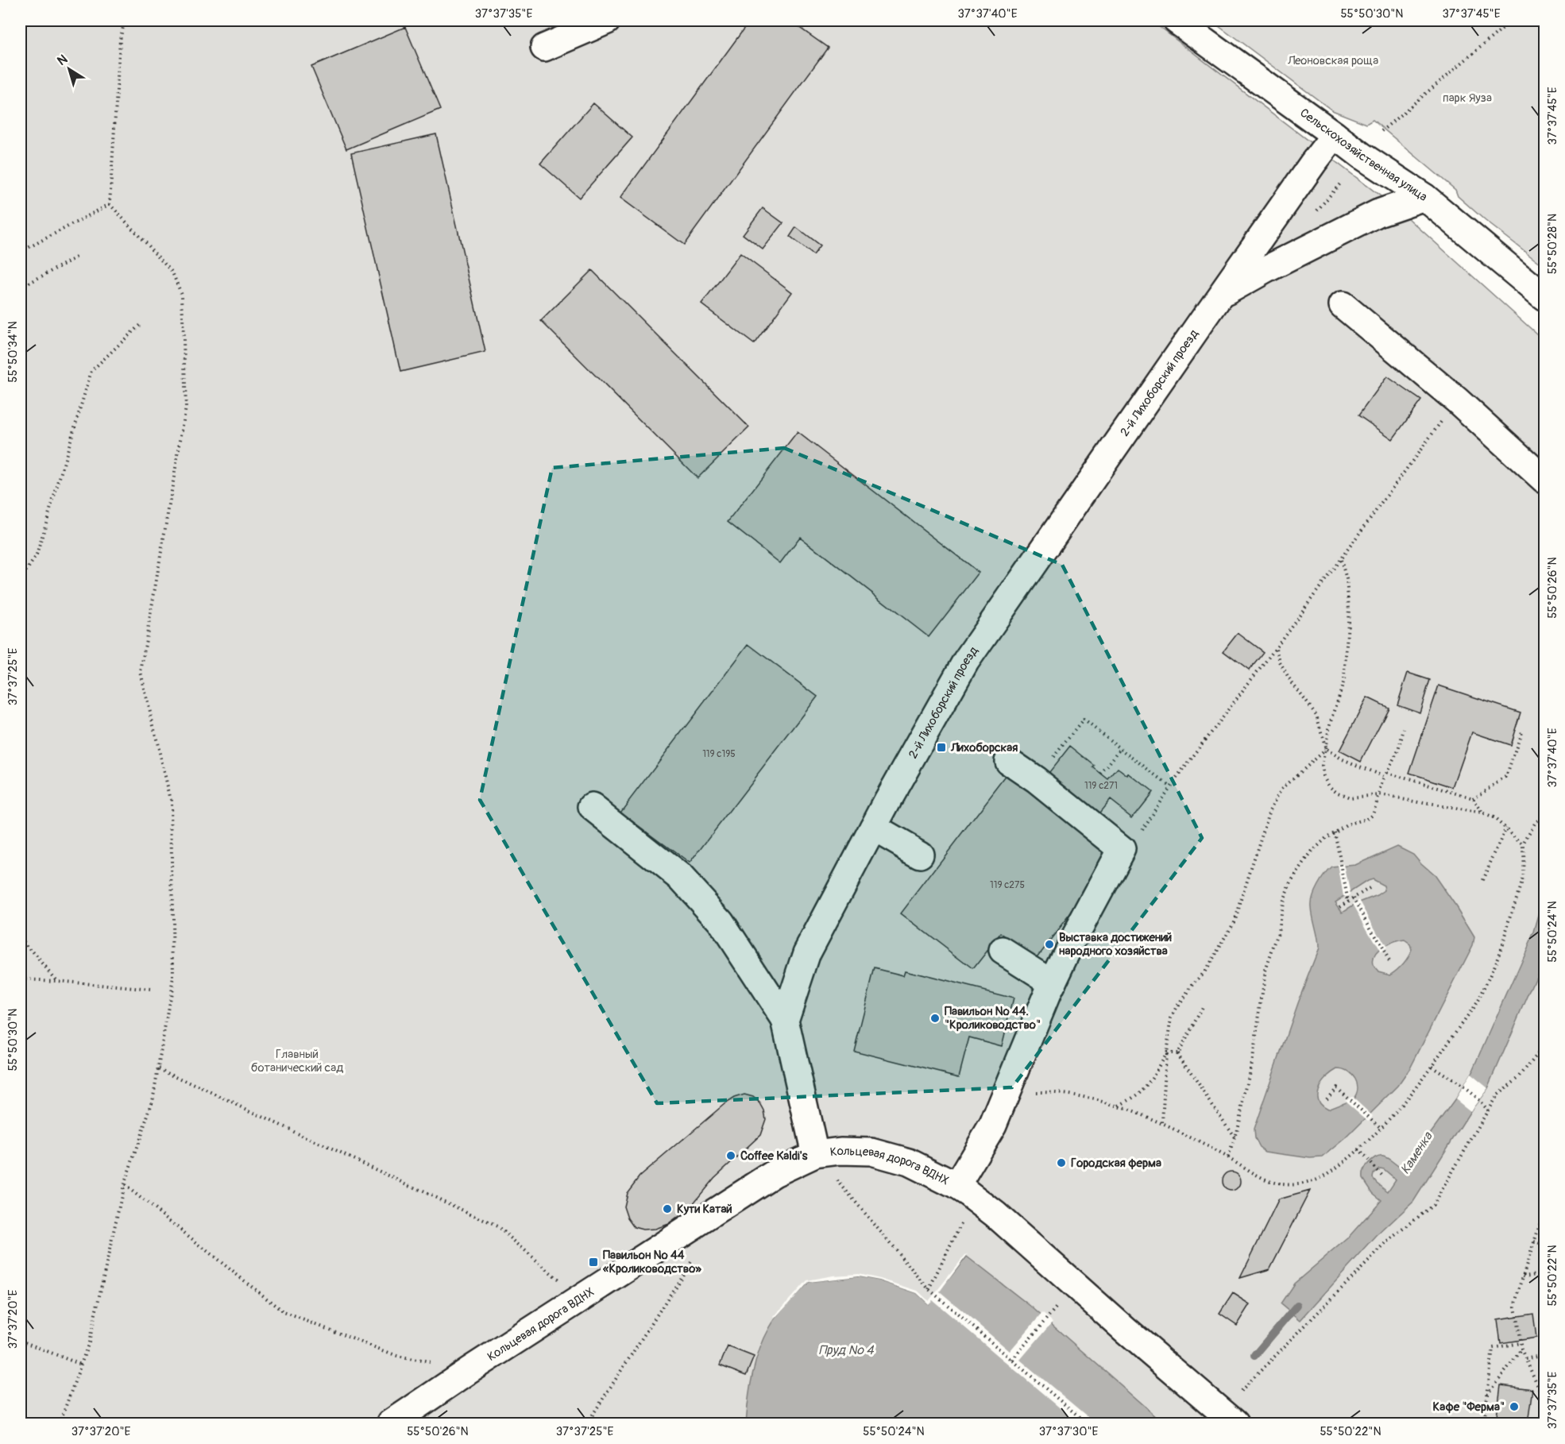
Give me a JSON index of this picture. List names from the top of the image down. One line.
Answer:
{"streets":{"street":["Сельскохозяйственная улица","2-й Лихоборский проезд","Кольцевая дорога ВДНХ"]},"crossings":[["Сельскохозяйственная улица","2-й Лихоборский проезд"]],"water":["Каменка","Пруд № 4"],"parks":["Леоновская роща","парк Яуза","Главный ботанический сад"],"places":{"transit":["Лихоборская","Павильон № 44 «Кролиководство»"],"other":["Выставка достижений народного хозяйства","Павильон № 44. \"Кролиководство\"","Coffee Kaldi's","Городская ферма","Кути Катай","Кафе \"Ферма\""]},"house_numbers":["119 с195","119 с271","119 с275"],"north":"top left","coordinates":["37°37'35\"E","37°37'40\"E","55°50'30\"N","37°37'45\"E","55°50'28\"N","55°50'34\"N","55°50'26\"N","37°37'25\"E","55°50'24\"N","55°50'22\"N","37°37'20\"E","37°37'30\"E"]}
